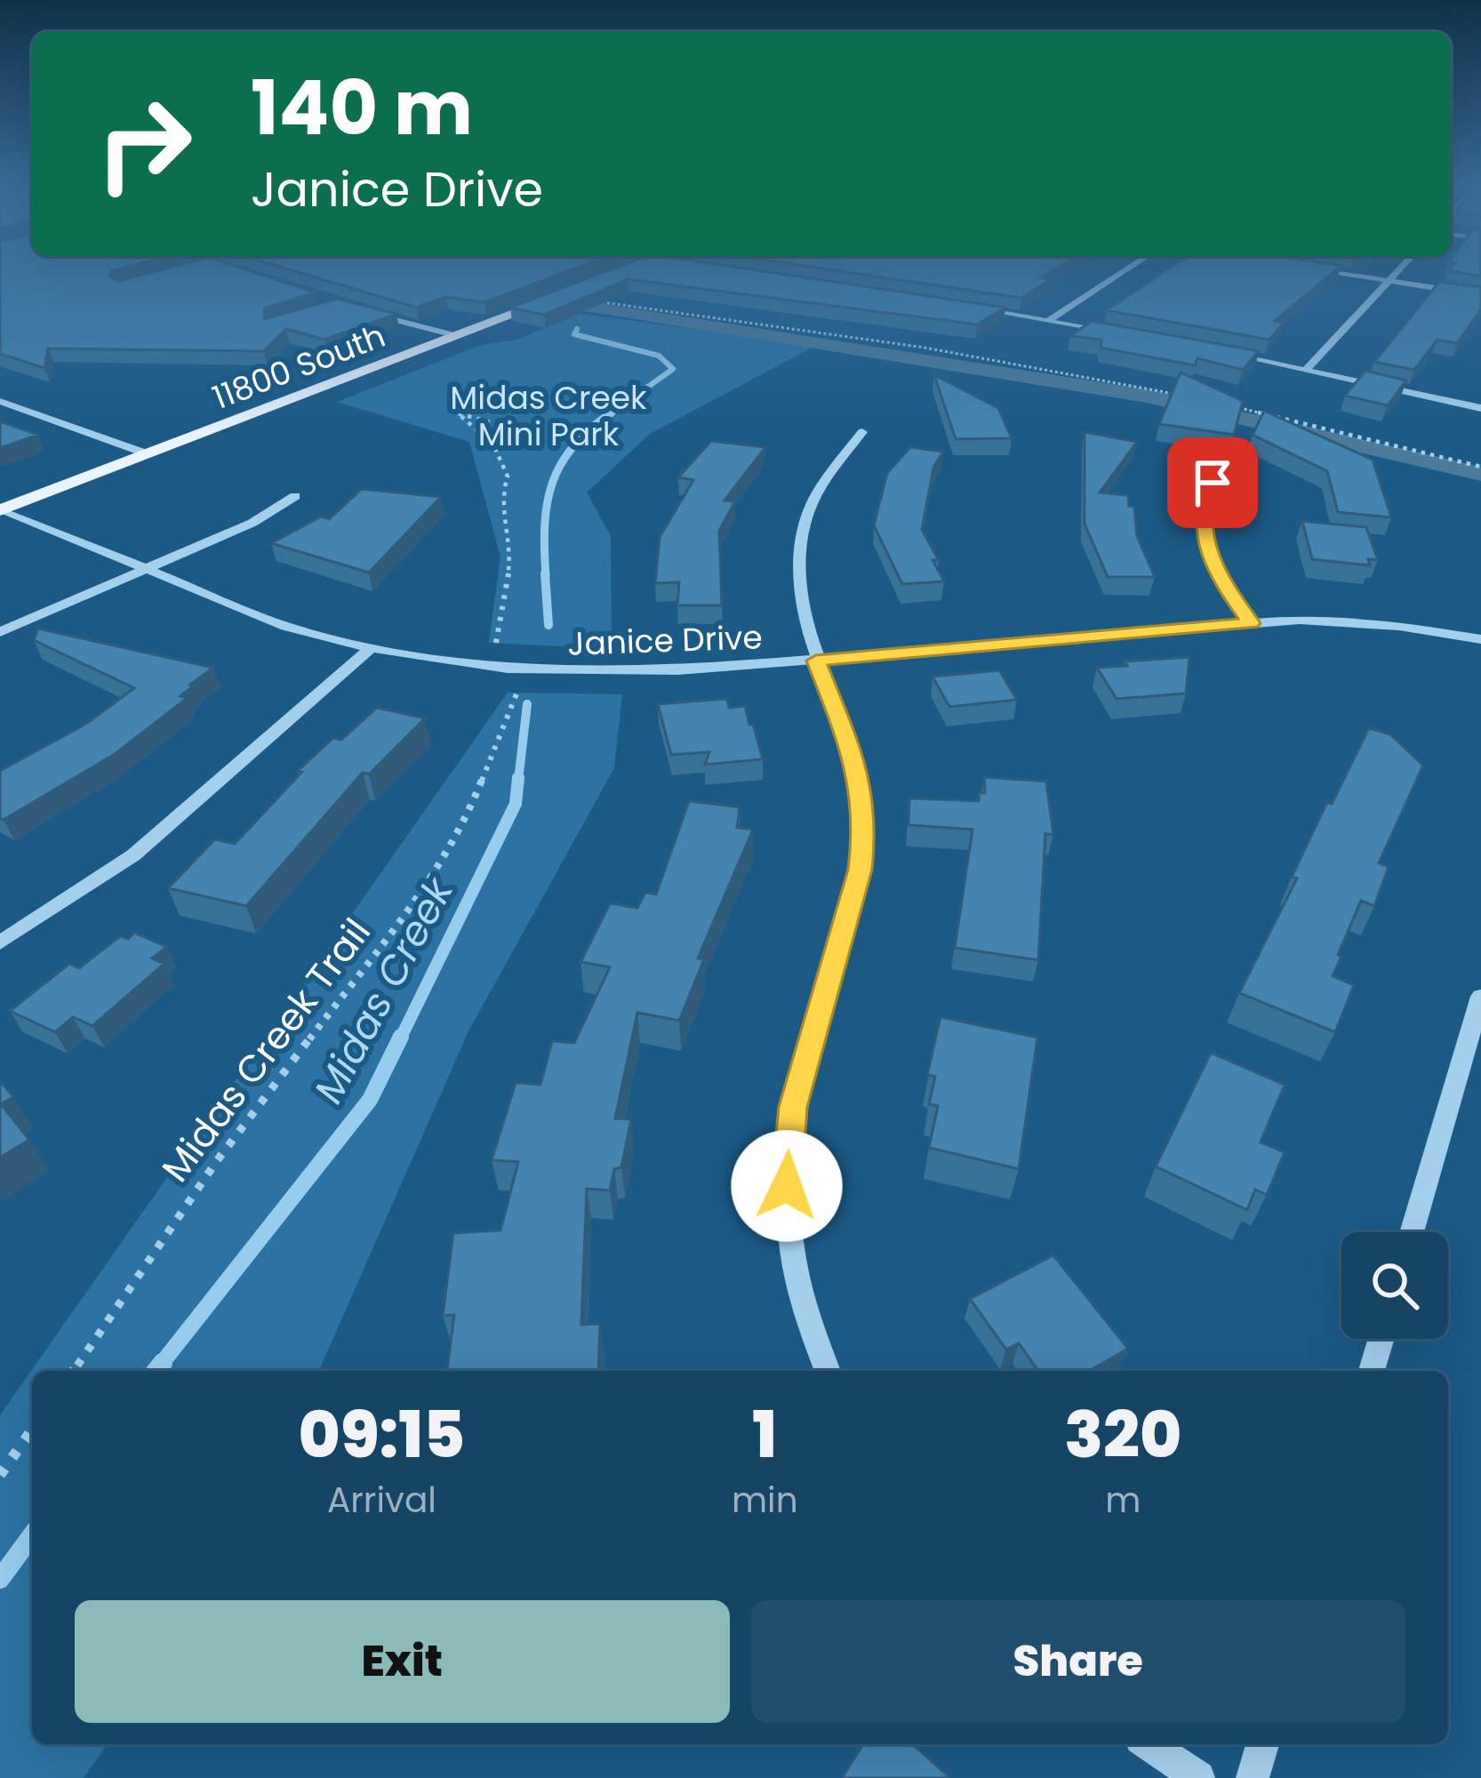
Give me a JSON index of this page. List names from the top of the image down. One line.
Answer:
{"streets":{"main road":["11800 South"],"street":["Janice Drive"],"path":["Midas Creek Trail"]},"crossings":[["11800 South","Janice Drive"]],"water":["Midas Creek"],"parks":["Midas Creek Mini Park"],"page":{"turn":["140 m","Janice Drive"],"eta":["09:15","Arrival","1","min","320","m"],"buttons":["Exit","Share"]}}
